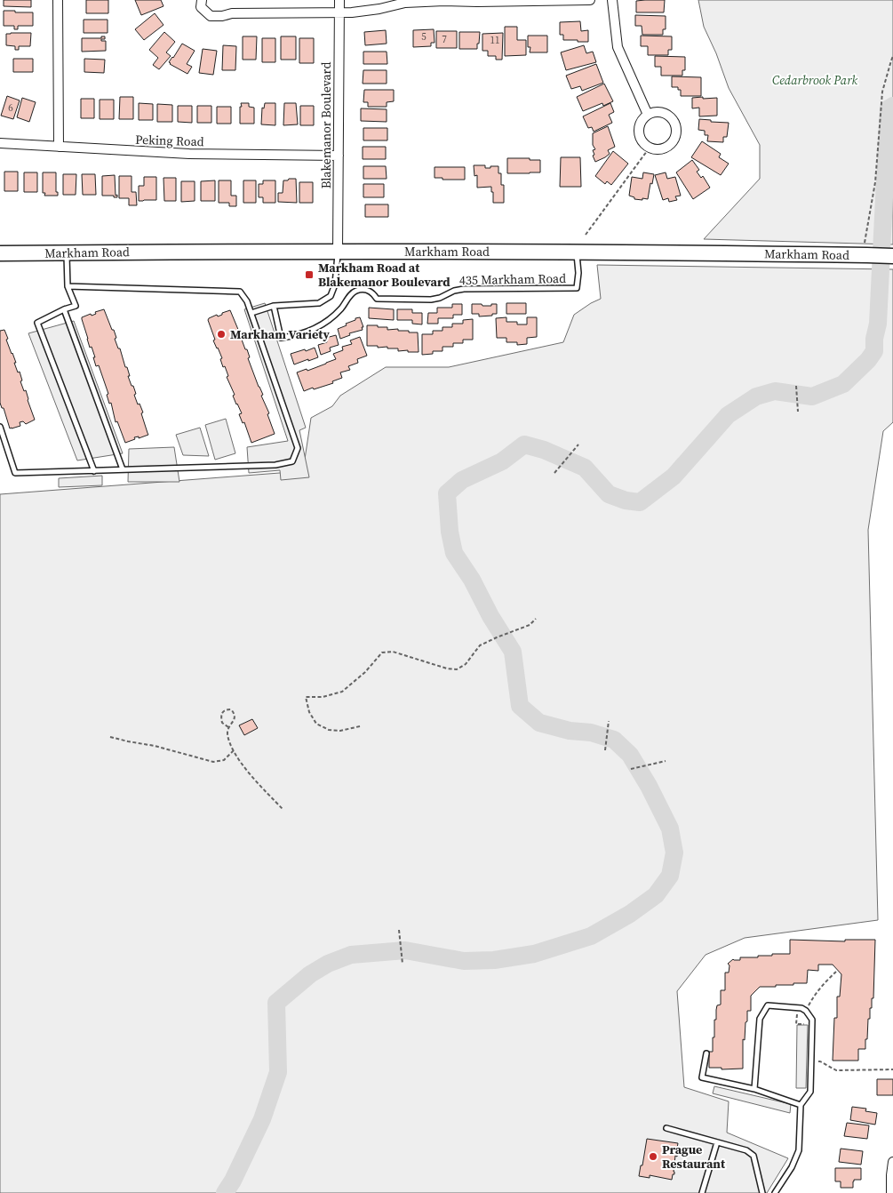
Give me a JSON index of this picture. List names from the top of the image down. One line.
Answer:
{"streets":{"main road":["Markham Road"],"street":["Blakemanor Boulevard","Peking Road"],"lane":["435 Markham Road"]},"crossings":[["Blakemanor Boulevard","Peking Road"],["Blakemanor Boulevard","Markham Road"],["Markham Road","435 Markham Road"]],"parks":["Cedarbrook Park"],"places":{"transit":["Markham Road at Blakemanor Boulevard"],"other":["Markham Variety","Prague Restaurant"]},"house_numbers":["5","7","11","6"]}
